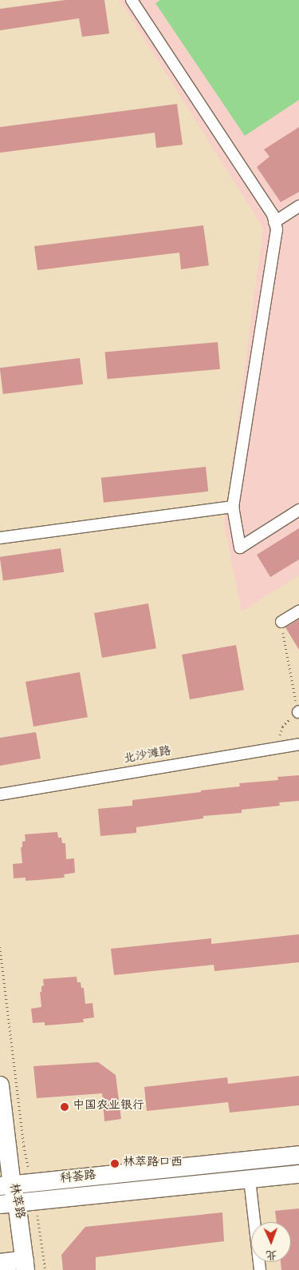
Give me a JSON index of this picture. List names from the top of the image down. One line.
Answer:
{"streets":{"main road":["科荟路","林萃路"],"street":["北沙滩路"]},"crossings":[["科荟路","林萃路"]],"places":["中国农业银行","林萃路口西"],"north":"bottom"}
